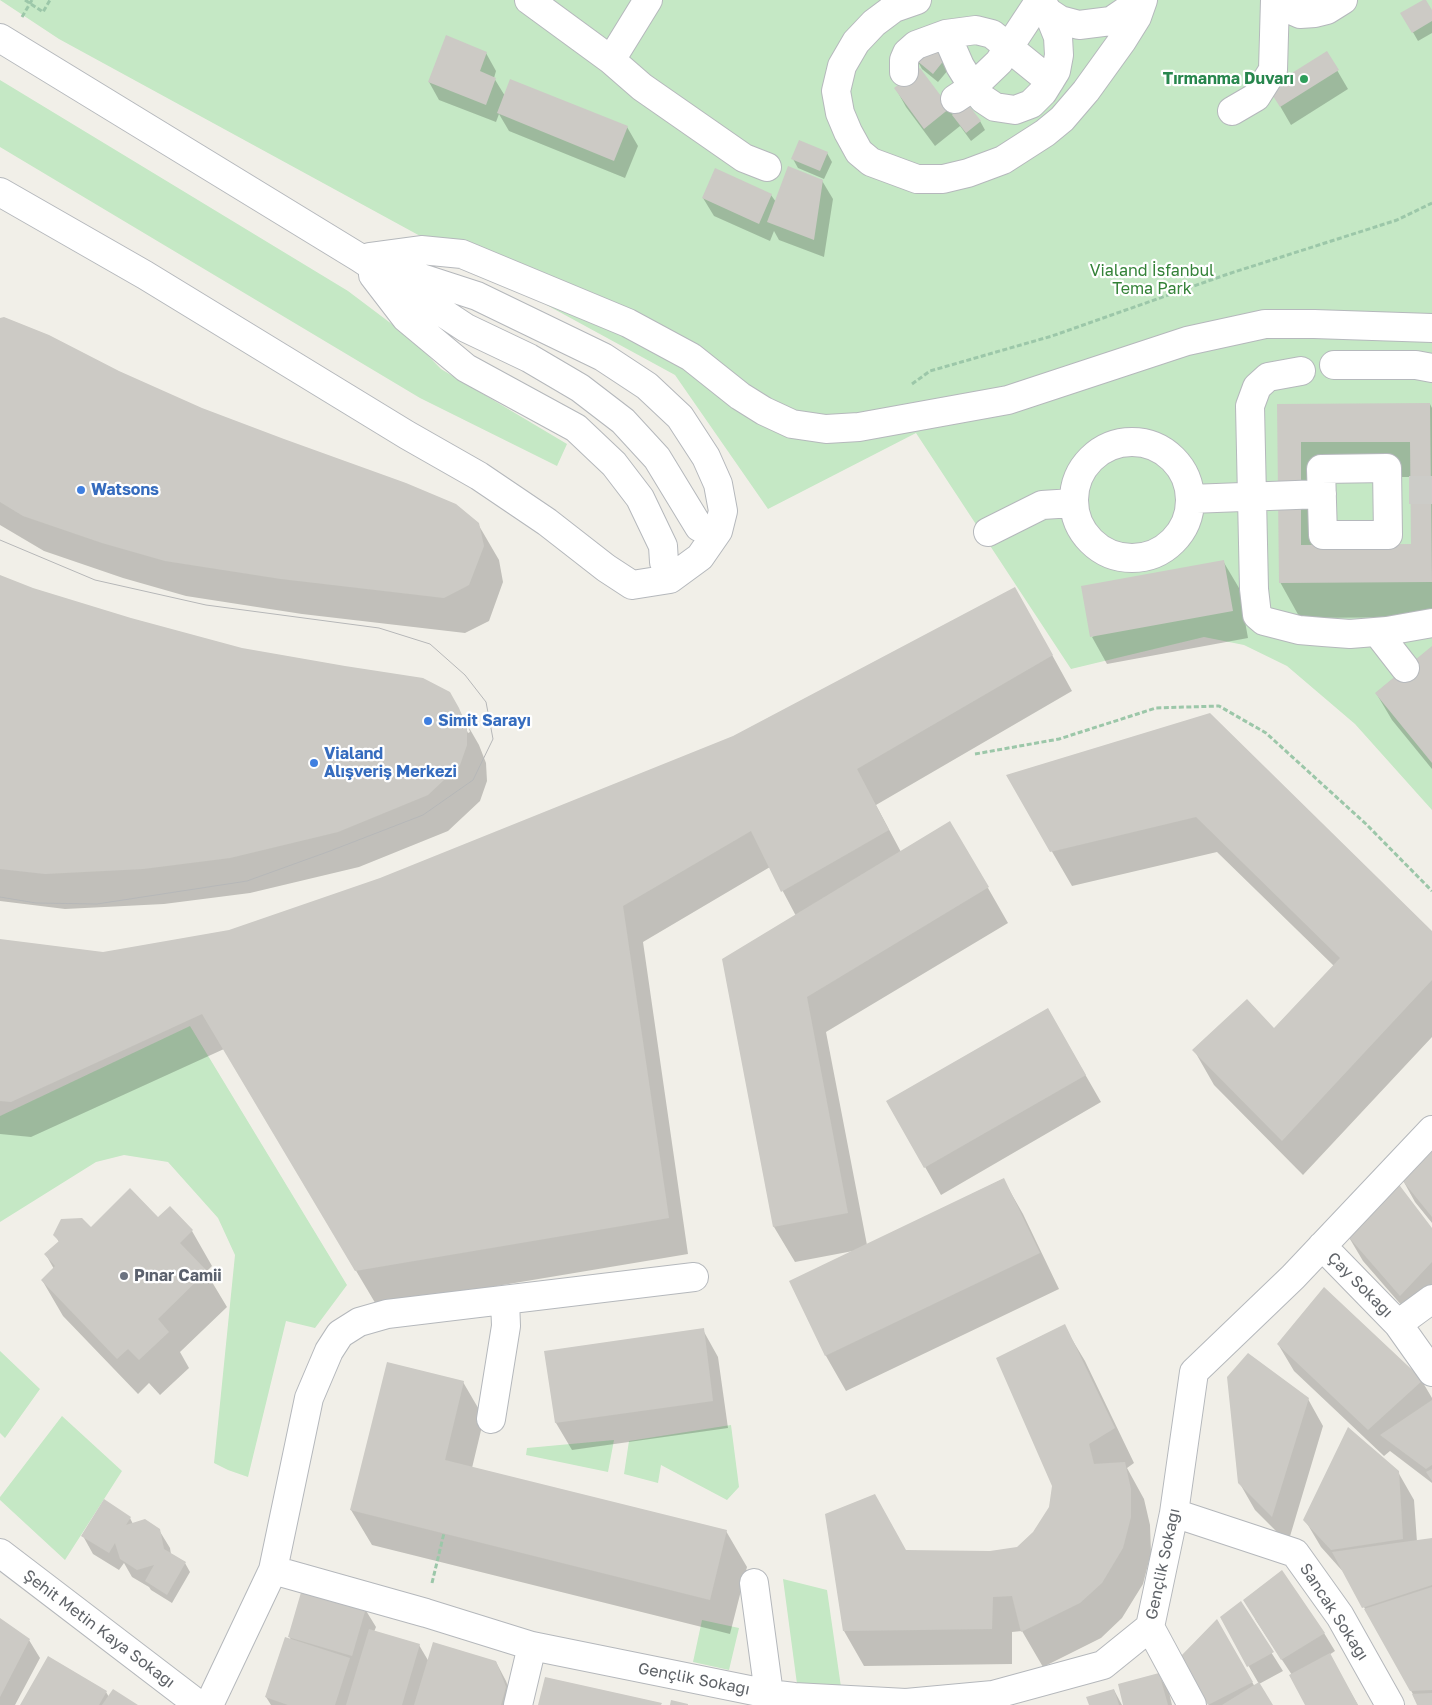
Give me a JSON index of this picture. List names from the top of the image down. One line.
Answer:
{"streets":{"street":["Çay Sokağı","Gençlik Sokağı","Sancak Sokağı","Şehit Metin Kaya Sokağı"]},"crossings":[["Çay Sokağı","Gençlik Sokağı"],["Gençlik Sokağı","Sancak Sokağı"]],"parks":["Vialand İsfanbul Tema Park"],"places":["Tırmanma Duvarı","Watsons","Simit Sarayı","Vialand Alışveriş Merkezi","Pınar Camii"]}
